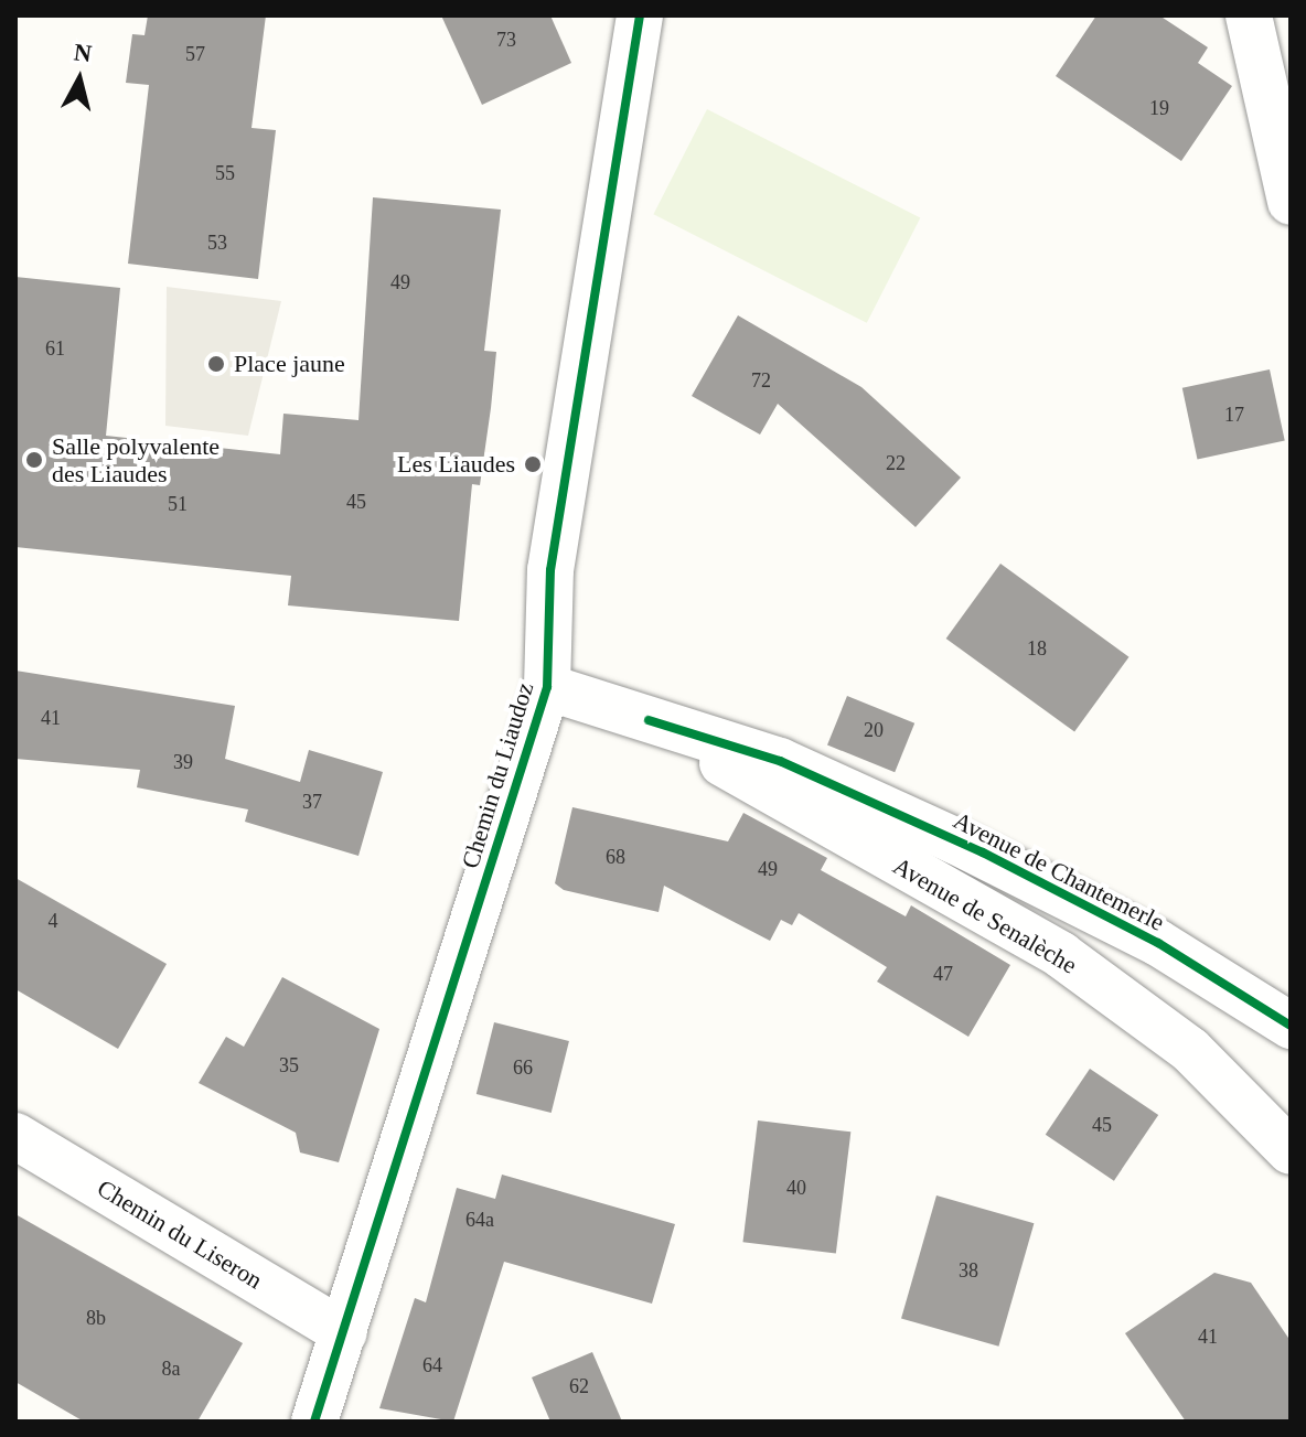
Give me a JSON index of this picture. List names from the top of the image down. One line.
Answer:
{"streets":{"street":["Chemin du Liaudoz","Avenue de Chantemerle","Avenue de Senalèche","Chemin du Liseron"]},"crossings":[["Chemin du Liaudoz","Avenue de Chantemerle"],["Chemin du Liaudoz","Chemin du Liseron"],["Avenue de Chantemerle","Avenue de Senalèche"]],"places":["Place jaune","Salle polyvalente des Liaudes","Les Liaudes"],"house_numbers":["73","57","19","55","53","49","61","72","17","22","45","51","18","41","20","39","37","68","49","4","47","35","66","45","40","64a","38","8b","41","64","8a","62"],"north":"top"}
